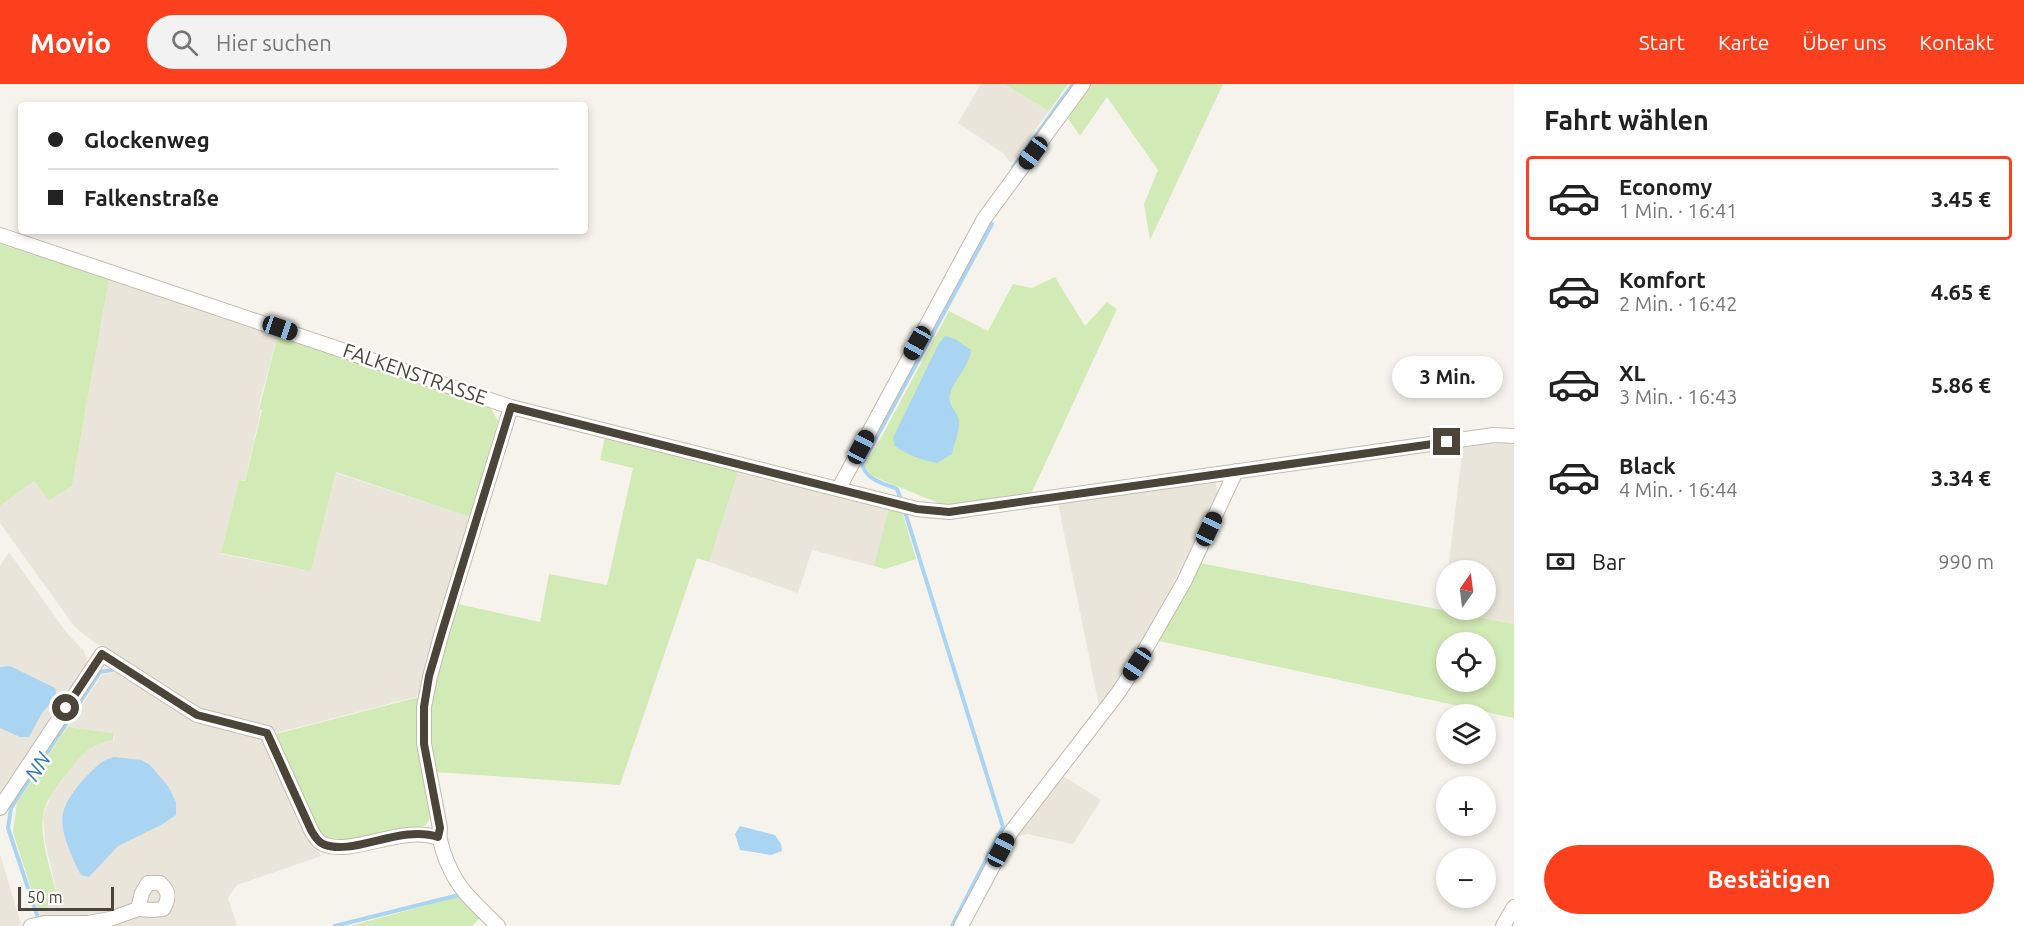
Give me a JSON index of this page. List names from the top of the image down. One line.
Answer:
{"streets":{"street":["FALKENSTRASSE"]},"water":["NN"],"scale_bar":"50 m","north":"top","page":{"header":"Movio","search":"Hier suchen","nav":["Start","Karte","Über uns","Kontakt"],"heading":"Fahrt wählen","banner":["Glockenweg","Falkenstraße"],"list":[{"name":"Economy","note":"1 Min. · 16:41","value":"3.45 €"},{"name":"Komfort","note":"2 Min. · 16:42","value":"4.65 €"},{"name":"XL","note":"3 Min. · 16:43","value":"5.86 €"},{"name":"Black","note":"4 Min. · 16:44","value":"3.34 €"}],"bubble":"3 Min.","pay":["Bar","990 m"],"map_buttons":["+","−"],"buttons":"Bestätigen","scale":"50 m"}}
